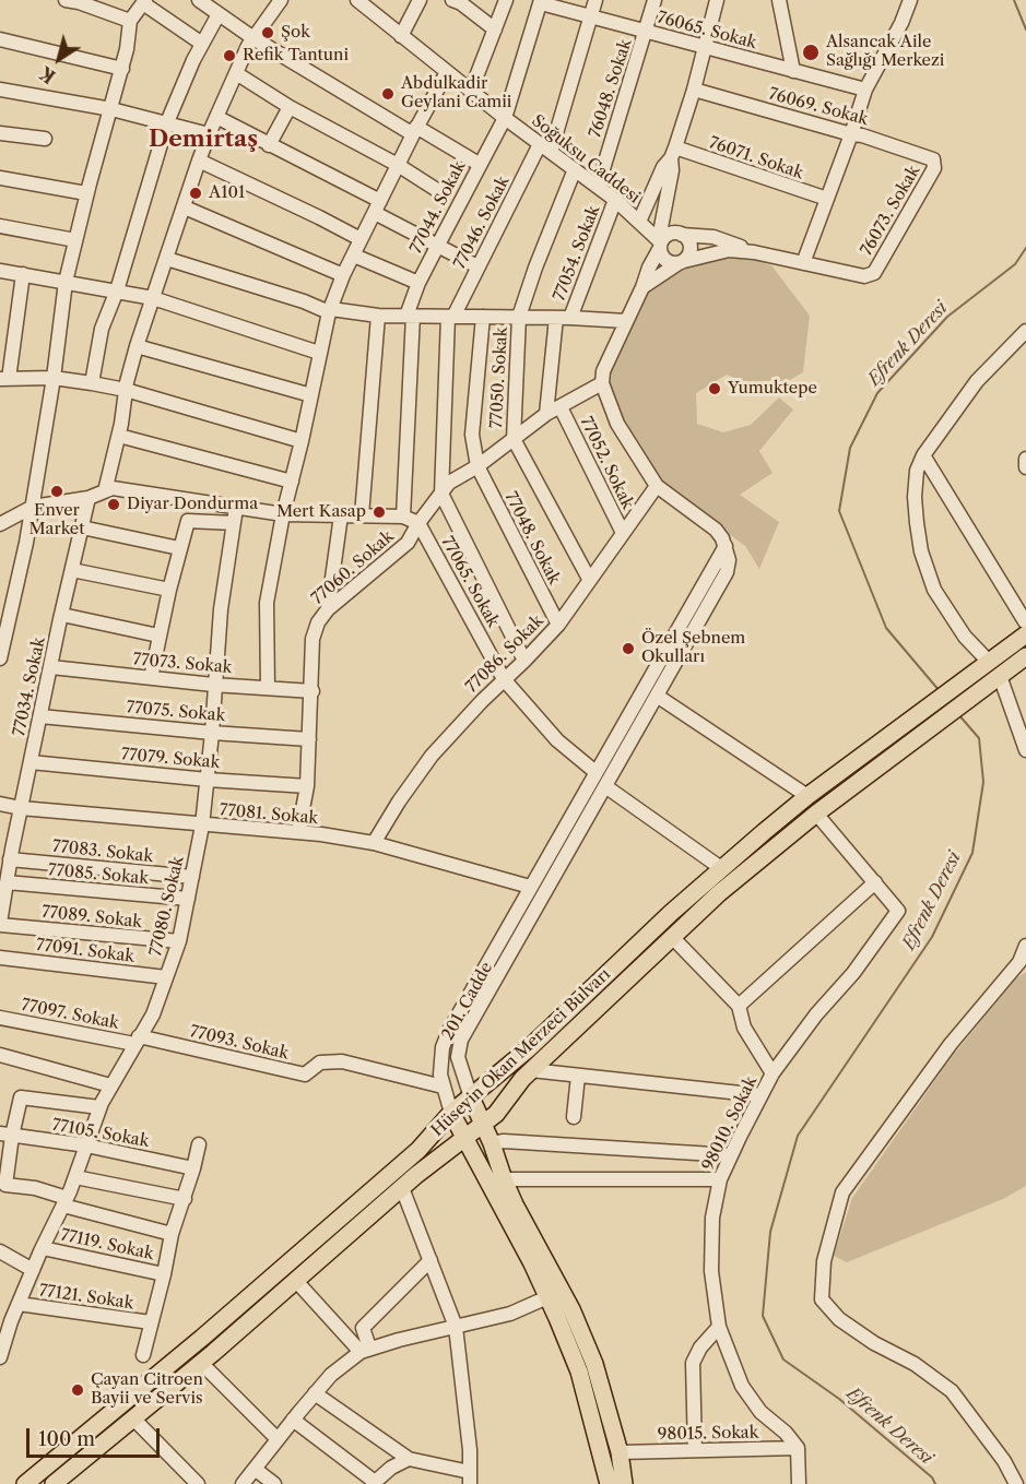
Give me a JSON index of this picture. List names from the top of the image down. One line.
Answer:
{"streets":{"main road":["201. Cadde","Hüseyin Okan Merzeci Bulvarı"],"street":["76065. Sokak","76048. Sokak","76069. Sokak","76071. Sokak","Soğuksu Caddesi","77044. Sokak","76073. Sokak","77046. Sokak","77054. Sokak","77050. Sokak","77052. Sokak","77048. Sokak","77060. Sokak","77065. Sokak","77086. Sokak","77073. Sokak","77034. Sokak","77075. Sokak","77079. Sokak","77081. Sokak","77083. Sokak","77085. Sokak","77080. Sokak","77089. Sokak","77091. Sokak","77097. Sokak","77093. Sokak","98010. Sokak","77105. Sokak","77119. Sokak","77121. Sokak","98015. Sokak"]},"crossings":[["76065. Sokak","76048. Sokak"],["76065. Sokak","77044. Sokak"],["76065. Sokak","77046. Sokak"],["76048. Sokak","Soğuksu Caddesi"],["76069. Sokak","76073. Sokak"],["Soğuksu Caddesi","77044. Sokak"],["Soğuksu Caddesi","77046. Sokak"],["Soğuksu Caddesi","77054. Sokak"],["Soğuksu Caddesi","77050. Sokak"],["77050. Sokak","77060. Sokak"],["77050. Sokak","77086. Sokak"],["77052. Sokak","77060. Sokak"],["77052. Sokak","77086. Sokak"],["77048. Sokak","77060. Sokak"],["77048. Sokak","77086. Sokak"],["77060. Sokak","77065. Sokak"],["77060. Sokak","77073. Sokak"],["77060. Sokak","77075. Sokak"],["77060. Sokak","77079. Sokak"],["77060. Sokak","77081. Sokak"],["77065. Sokak","77086. Sokak"],["77065. Sokak","201. Cadde"],["77086. Sokak","77081. Sokak"],["77073. Sokak","77034. Sokak"],["77073. Sokak","77080. Sokak"],["77034. Sokak","77075. Sokak"],["77034. Sokak","77079. Sokak"],["77034. Sokak","77081. Sokak"],["77034. Sokak","77083. Sokak"],["77034. Sokak","77085. Sokak"],["77034. Sokak","77089. Sokak"],["77075. Sokak","77080. Sokak"],["77079. Sokak","77080. Sokak"],["77081. Sokak","77080. Sokak"],["77081. Sokak","201. Cadde"],["77083. Sokak","77080. Sokak"],["77085. Sokak","77080. Sokak"],["77080. Sokak","77089. Sokak"],["77080. Sokak","77091. Sokak"],["77080. Sokak","77097. Sokak"],["77080. Sokak","77093. Sokak"],["77080. Sokak","77105. Sokak"],["77080. Sokak","77119. Sokak"],["77080. Sokak","77121. Sokak"],["201. Cadde","77093. Sokak"],["201. Cadde","Hüseyin Okan Merzeci Bulvarı"],["201. Cadde","98015. Sokak"],["77097. Sokak","77093. Sokak"],["98010. Sokak","98015. Sokak"]],"districts":["Demirtaş"],"water":["Efrenk Deresi"],"places":["Şok","Alsancak Aile Sağlığı Merkezi","Refik Tantuni","Abdulkadir Geylani Camii","A101","Yumuktepe","Enver Market","Diyar Dondurma","Mert Kasap","Özel Şebnem Okulları","Çayan Citroen Bayii ve Servis"],"scale_bar":"100 m","north":"bottom left"}
